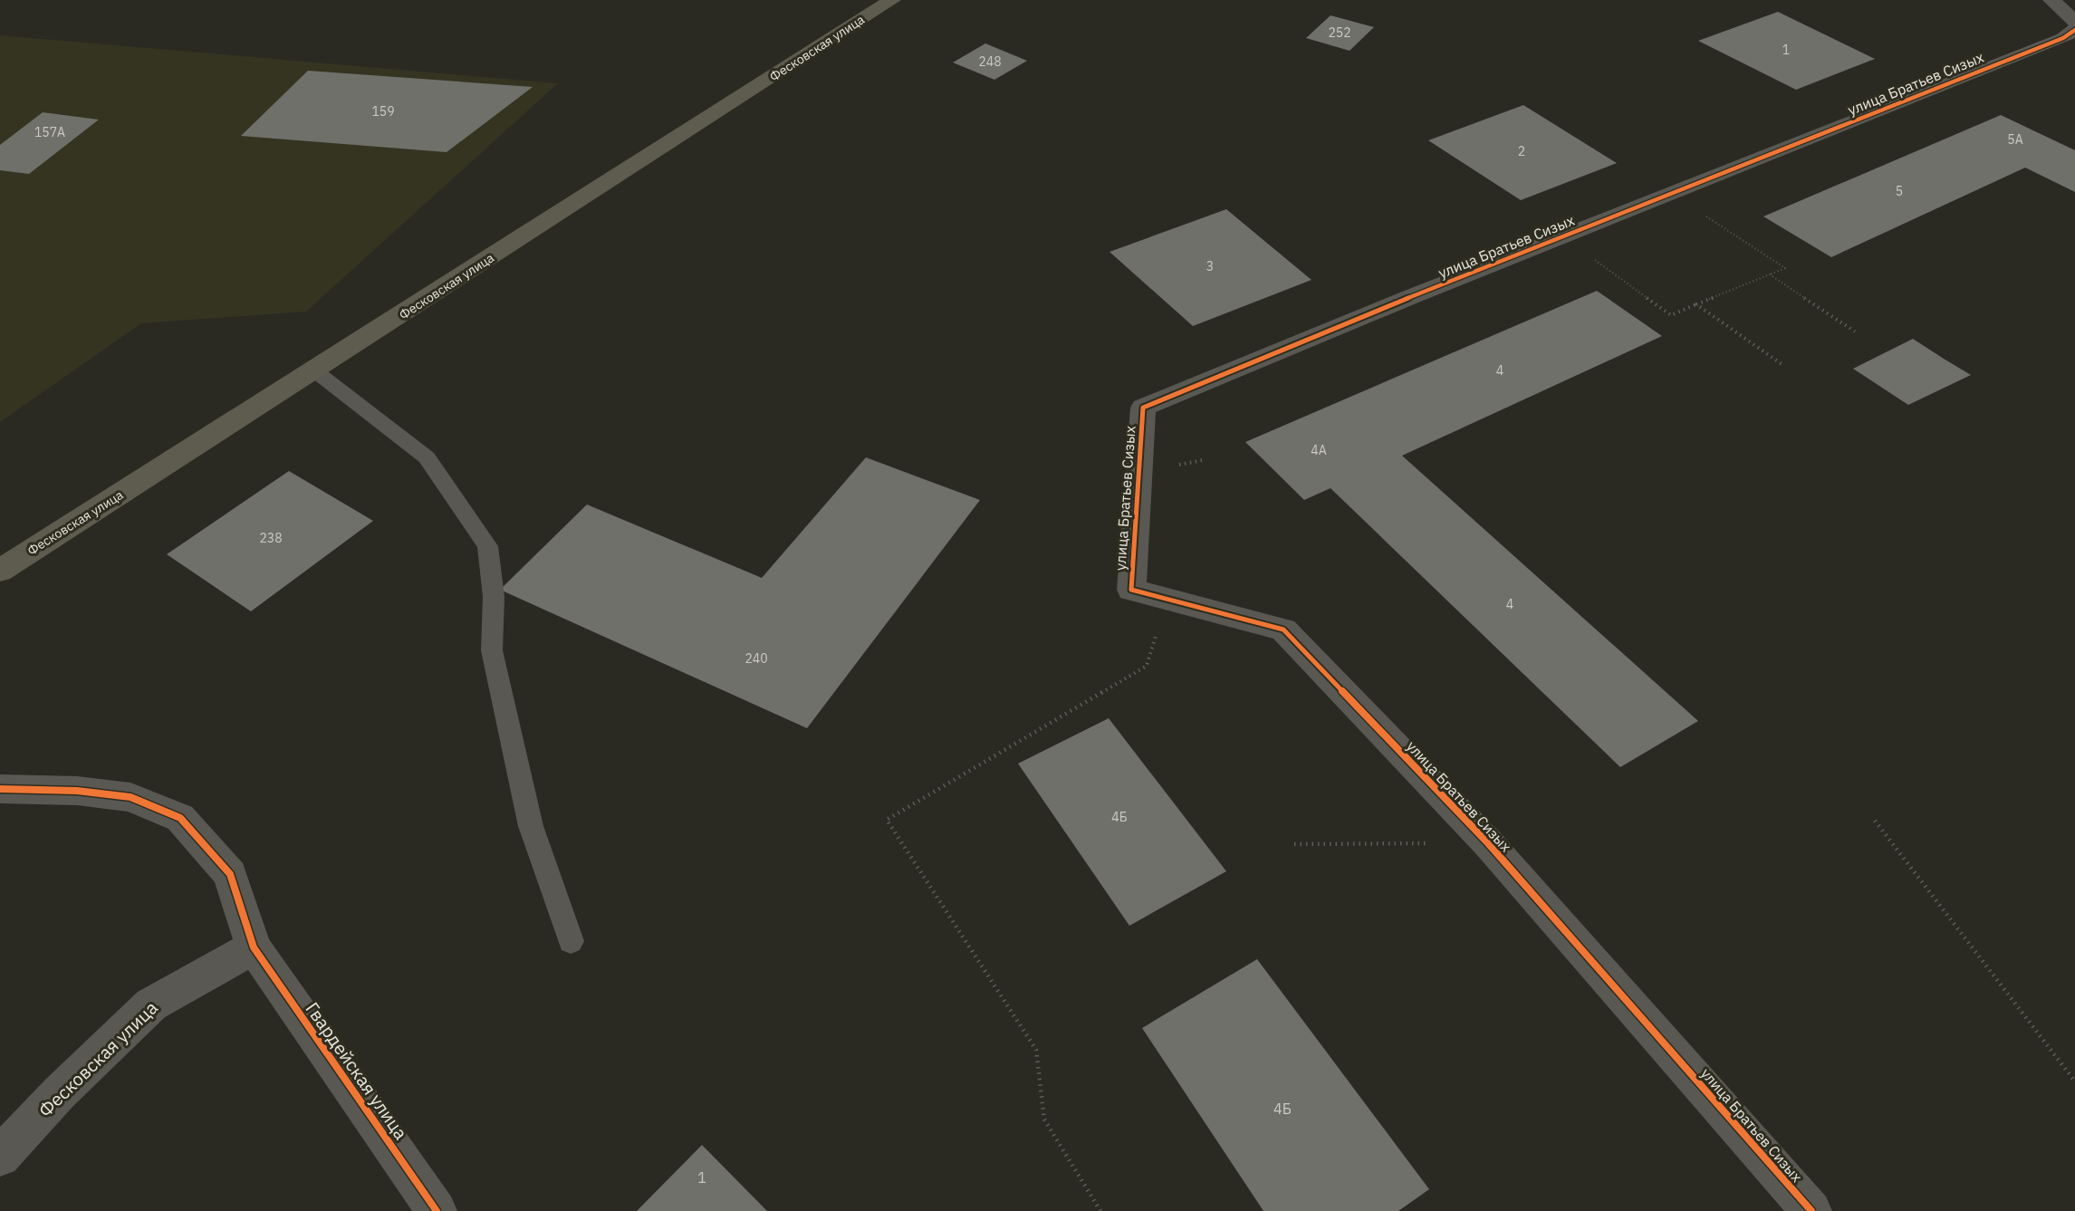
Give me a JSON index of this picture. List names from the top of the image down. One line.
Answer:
{"streets":{"main road":["Фесковская улица"],"street":["улица Братьев Сизых","Гвардейская улица"]},"crossings":[["Фесковская улица","Гвардейская улица"]],"house_numbers":["252","1","248","159","157А","5А","2","5","3","4","4А","238","4","240","4Б","4Б","1"]}
